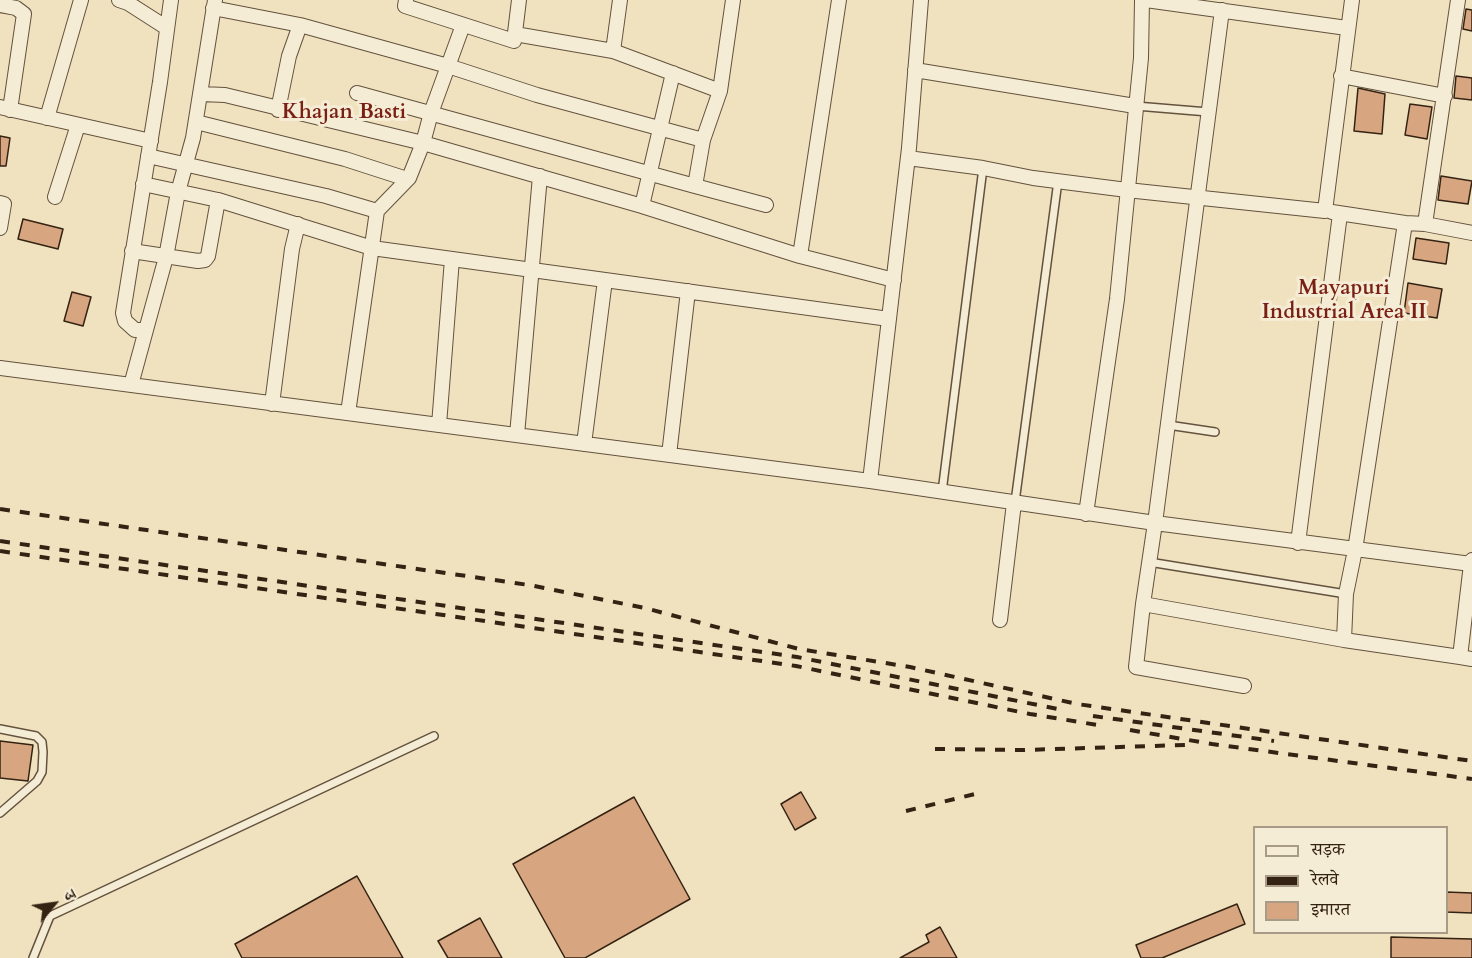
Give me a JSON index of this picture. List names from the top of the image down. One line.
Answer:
{"districts":["Khajan Basti","Mayapuri Industrial Area II"],"legend":["सड़क","रेलवे","इमारत"],"north":"top right"}
